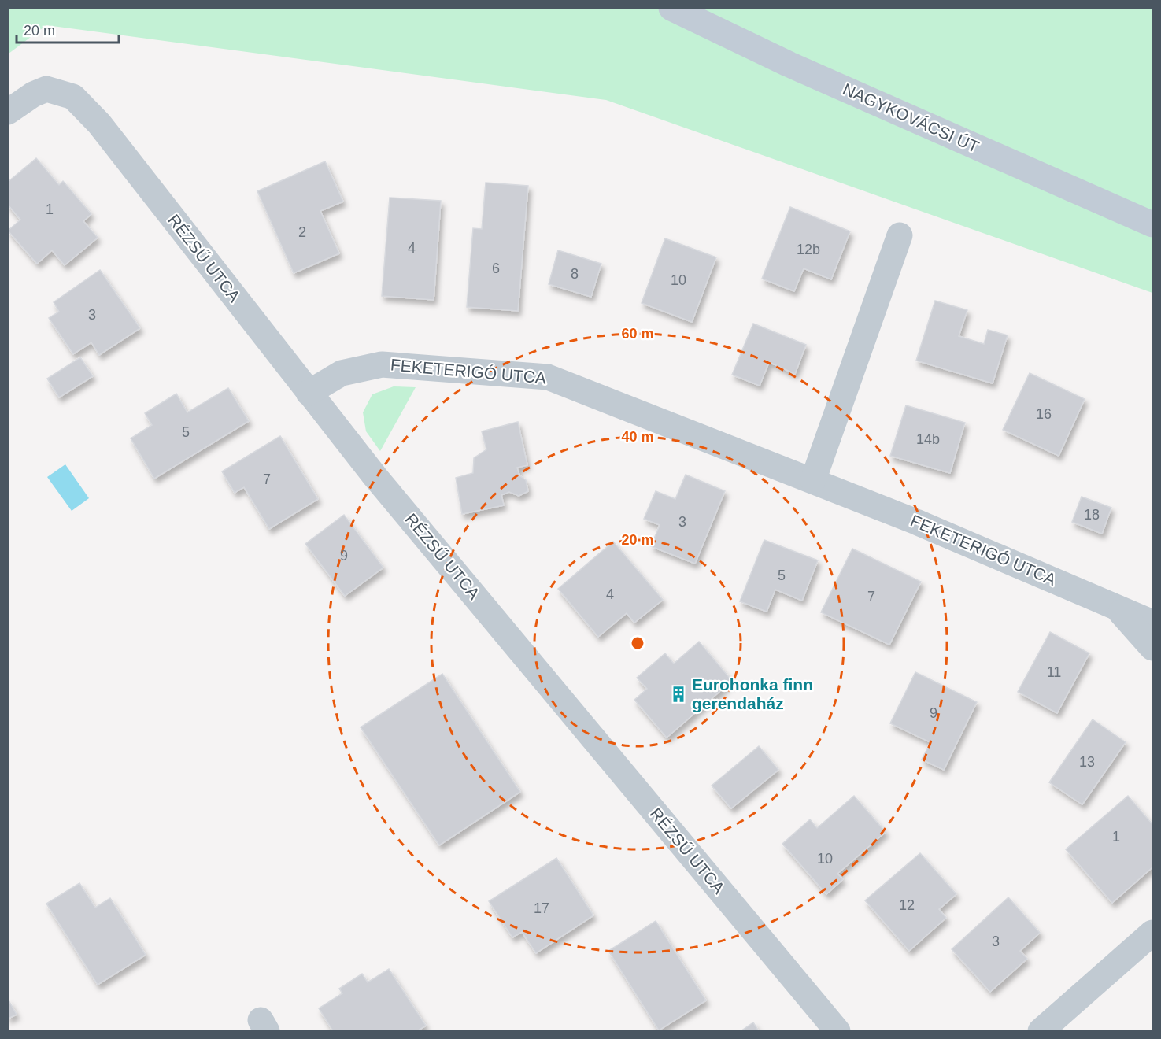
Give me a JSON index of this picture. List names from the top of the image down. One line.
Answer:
{"streets":{"street":["NAGYKOVÁCSI ÚT","RÉZSŰ UTCA","FEKETERIGÓ UTCA"]},"crossings":[["RÉZSŰ UTCA","FEKETERIGÓ UTCA"]],"places":{"building":["Eurohonka finn gerendaház"]},"house_numbers":["1","2","4","12b","6","8","10","3","16","5","14b","7","18","3","9","5","4","7","11","9","13","1","10","12","17","3"],"scale_bar":"20 m","rings":["60 m","40 m","20 m"]}
